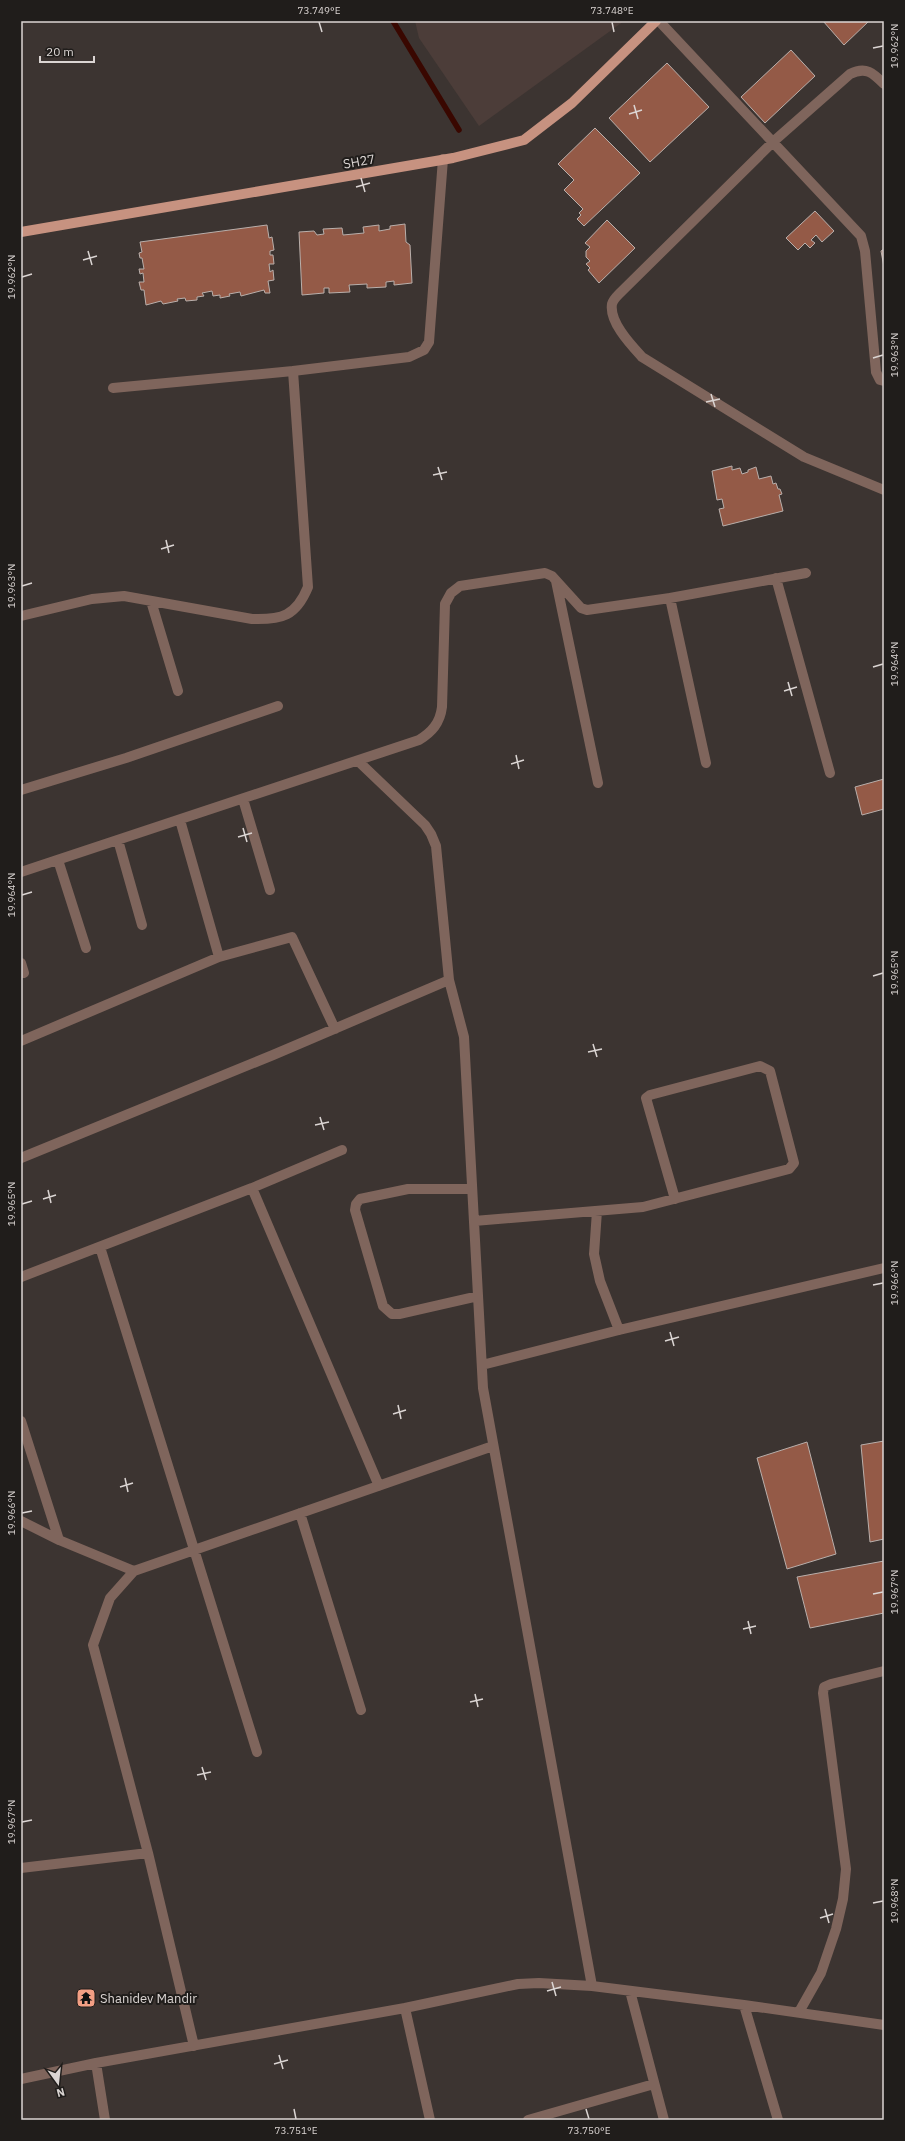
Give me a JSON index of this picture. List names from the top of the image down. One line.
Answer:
{"streets":{"main road":["SH27"]},"places":{"temple":["Shanidev Mandir"]},"scale_bar":"20 m","north":"bottom","coordinates":["73.749°E","73.748°E","19.962°N","19.963°N","19.964°N","19.965°N","19.966°N","19.967°N","19.968°N","73.751°E","73.750°E"]}
